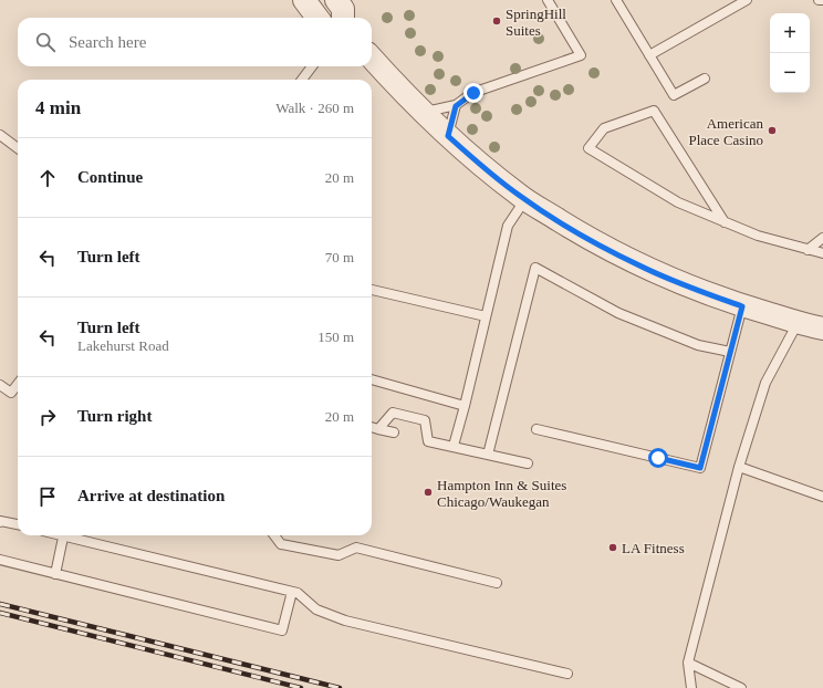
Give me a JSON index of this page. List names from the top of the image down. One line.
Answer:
{"places":["SpringHill Suites","American Place Casino","Hampton Inn & Suites Chicago/Waukegan","LA Fitness"],"page":{"map_buttons":["+","−"],"search":"Search here","heading":["4 min","Walk · 260 m"],"list":[["Continue","20 m"],["Turn left","70 m"],["Turn left","Lakehurst Road","150 m"],["Turn right","20 m"],"Arrive at destination"]}}
